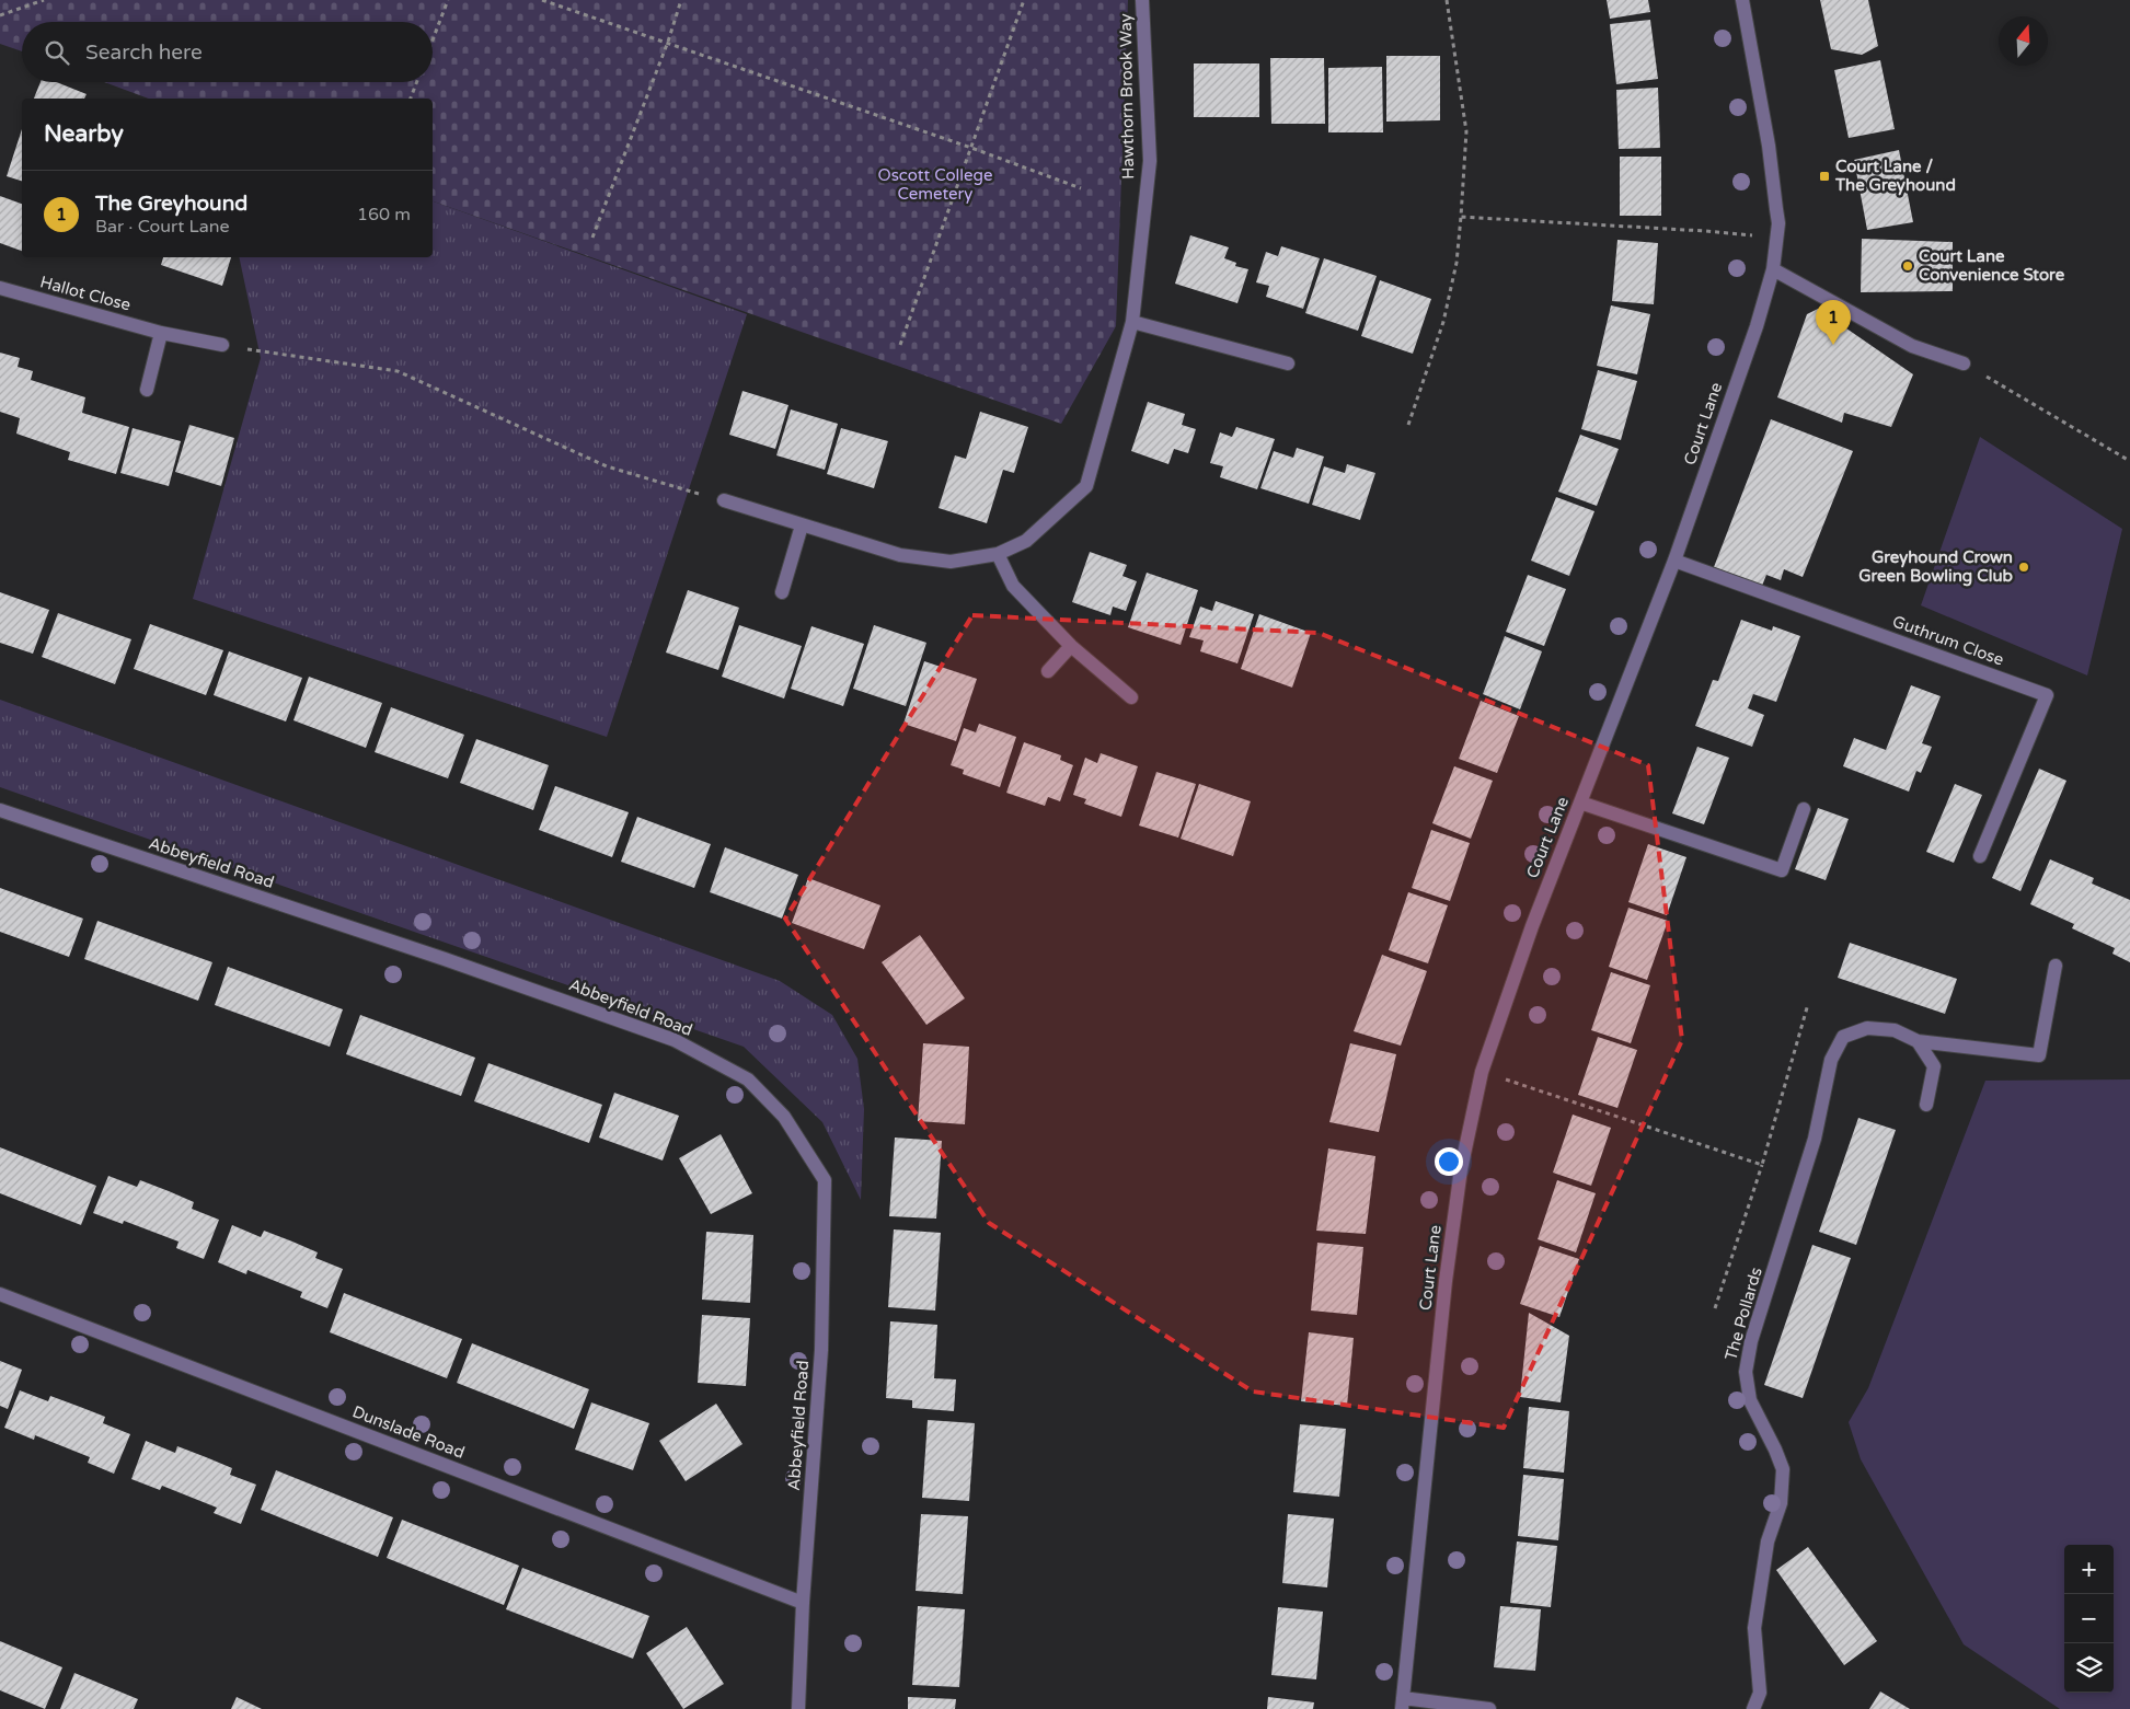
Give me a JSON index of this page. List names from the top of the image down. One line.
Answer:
{"streets":{"street":["Hawthorn Brook Way","Hallot Close","Court Lane","Guthrum Close","Abbeyfield Road","The Pollards","Dunslade Road"]},"crossings":[["Court Lane","Guthrum Close"],["Abbeyfield Road","Dunslade Road"]],"parks":["Oscott College Cemetery"],"places":{"transit":["Court Lane / The Greyhound"],"other":["Court Lane Convenience Store","Greyhound Crown Green Bowling Club"]},"north":"top","page":{"search":"Search here","heading":"Nearby","list":[{"mark":"1","name":"The Greyhound","note":"Bar · Court Lane","value":"160 m"}],"pins":"1","map_buttons":["+","−"]}}
